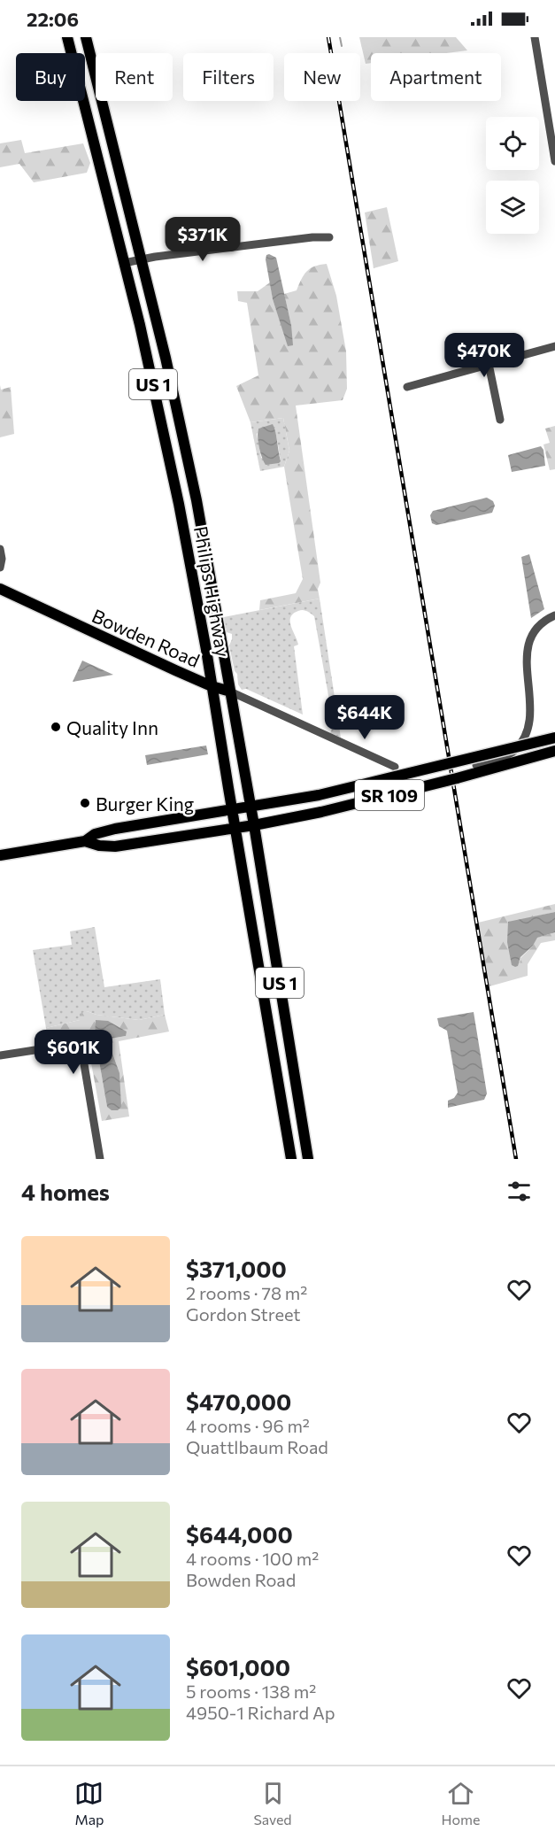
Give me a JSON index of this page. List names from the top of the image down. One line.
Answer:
{"streets":{"main road":["US 1","Philips Highway","Bowden Road","SR 109"]},"crossings":[["Philips Highway","Bowden Road"],["Philips Highway","SR 109"]],"places":["Quality Inn","Burger King"],"page":{"status":"22:06","chip":["Buy","Rent","Filters","New","Apartment"],"price":["$371K","$470K","$644K","$601K"],"heading":"4 homes","list":[{"name":"$371,000","note":"2 rooms · 78 m² · Gordon Street"},{"name":"$470,000","note":"4 rooms · 96 m² · Quattlbaum Road"},{"name":"$644,000","note":"4 rooms · 100 m² · Bowden Road"},{"name":"$601,000","note":"5 rooms · 138 m² · 4950-1 Richard Ap"}],"tabs":["Map","Saved","Home"]}}
